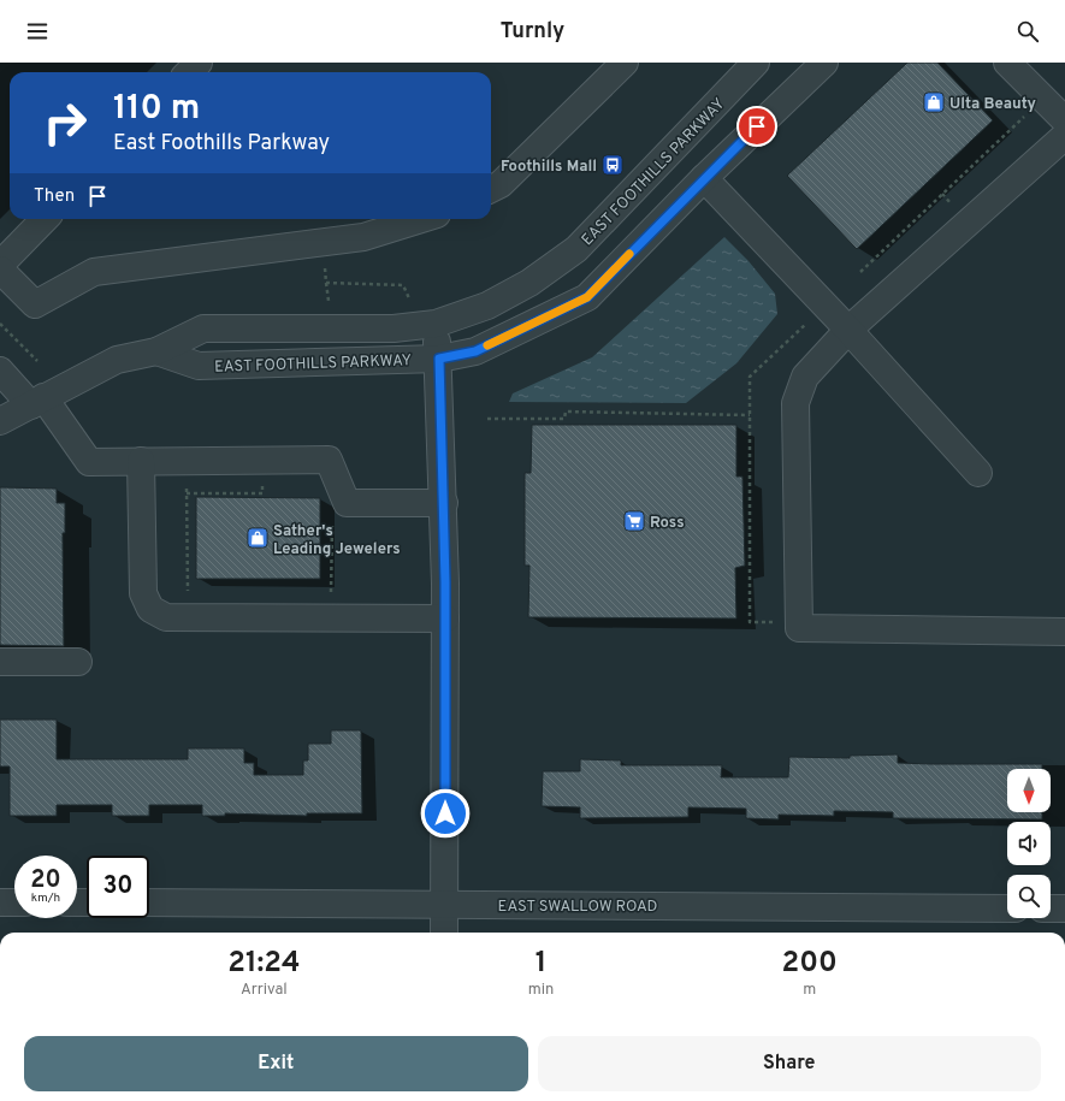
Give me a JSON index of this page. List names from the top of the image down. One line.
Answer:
{"streets":{"street":["EAST FOOTHILLS PARKWAY","EAST SWALLOW ROAD"]},"places":{"shop":["Ulta Beauty","Sather's Leading Jewelers"],"bus stop":["Foothills Mall"],"supermarket":["Ross"]},"north":"bottom","page":{"header":"Turnly","turn":["110 m","East Foothills Parkway"],"then":"Then","speed":"20 km/h","limit":"30","eta":["21:24","Arrival","1","min","200","m"],"buttons":["Exit","Share"]}}
